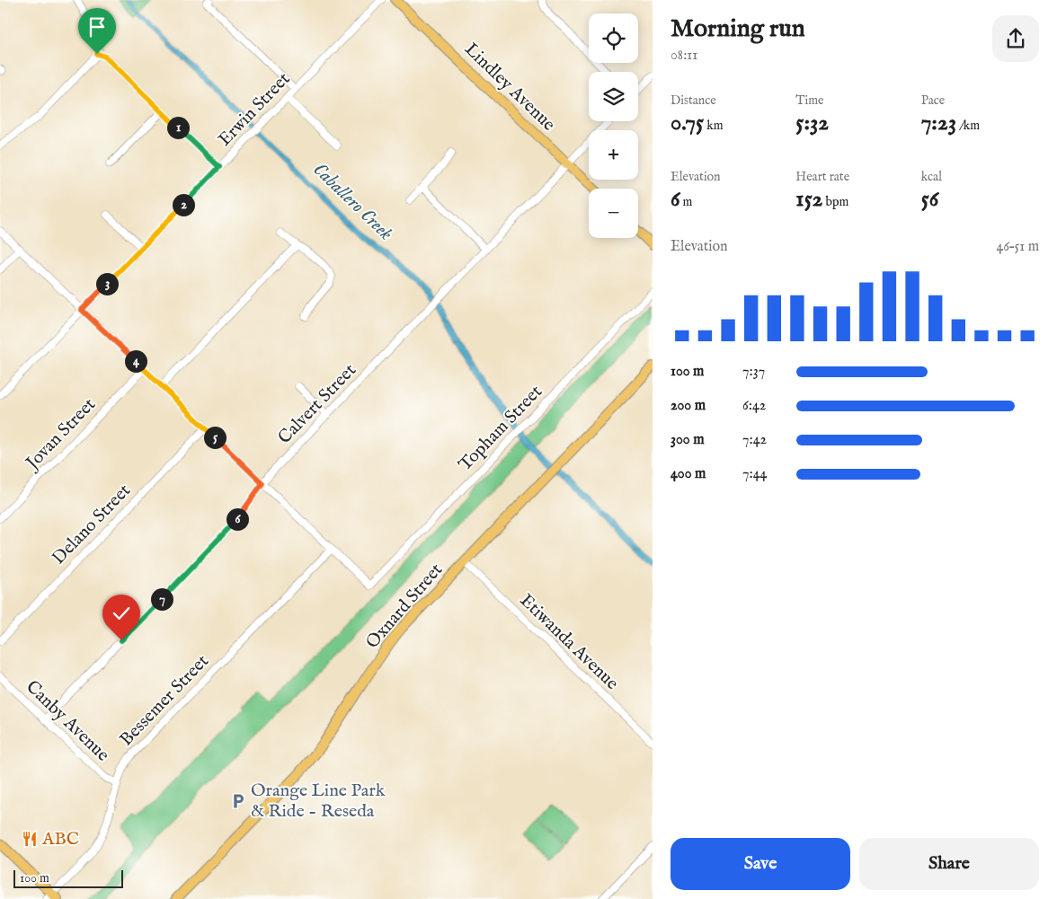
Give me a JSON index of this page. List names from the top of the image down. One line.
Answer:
{"streets":{"main road":["Lindley Avenue","Oxnard Street"],"street":["Erwin Street","Calvert Street","Topham Street","Jovan Street","Delano Street","Etiwanda Avenue","Bessemer Street","Canby Avenue"]},"crossings":[["Lindley Avenue","Calvert Street"],["Calvert Street","Canby Avenue"],["Topham Street","Bessemer Street"],["Oxnard Street","Etiwanda Avenue"],["Bessemer Street","Canby Avenue"]],"water":["Caballero Creek"],"places":{"parking":["Orange Line Park & Ride - Reseda"],"restaurant":["ABC"]},"scale_bar":"100 m","page":{"heading":["Morning run","08:11"],"map_buttons":["+","−"],"stats":[["Distance","0.75 km"],["Time","5:32"],["Pace","7:23 /km"],["Elevation","6 m"],["Heart rate","152 bpm"],["kcal","56"]],"pins":["1","2","3","4","5","6","7"],"chart":["Elevation","46–51 m"],"list":[{"name":"100 m","note":"7:37"},{"name":"200 m","note":"6:42"},{"name":"300 m","note":"7:42"},{"name":"400 m","note":"7:44"}],"buttons":["Save","Share"],"scale":"100 m"}}
